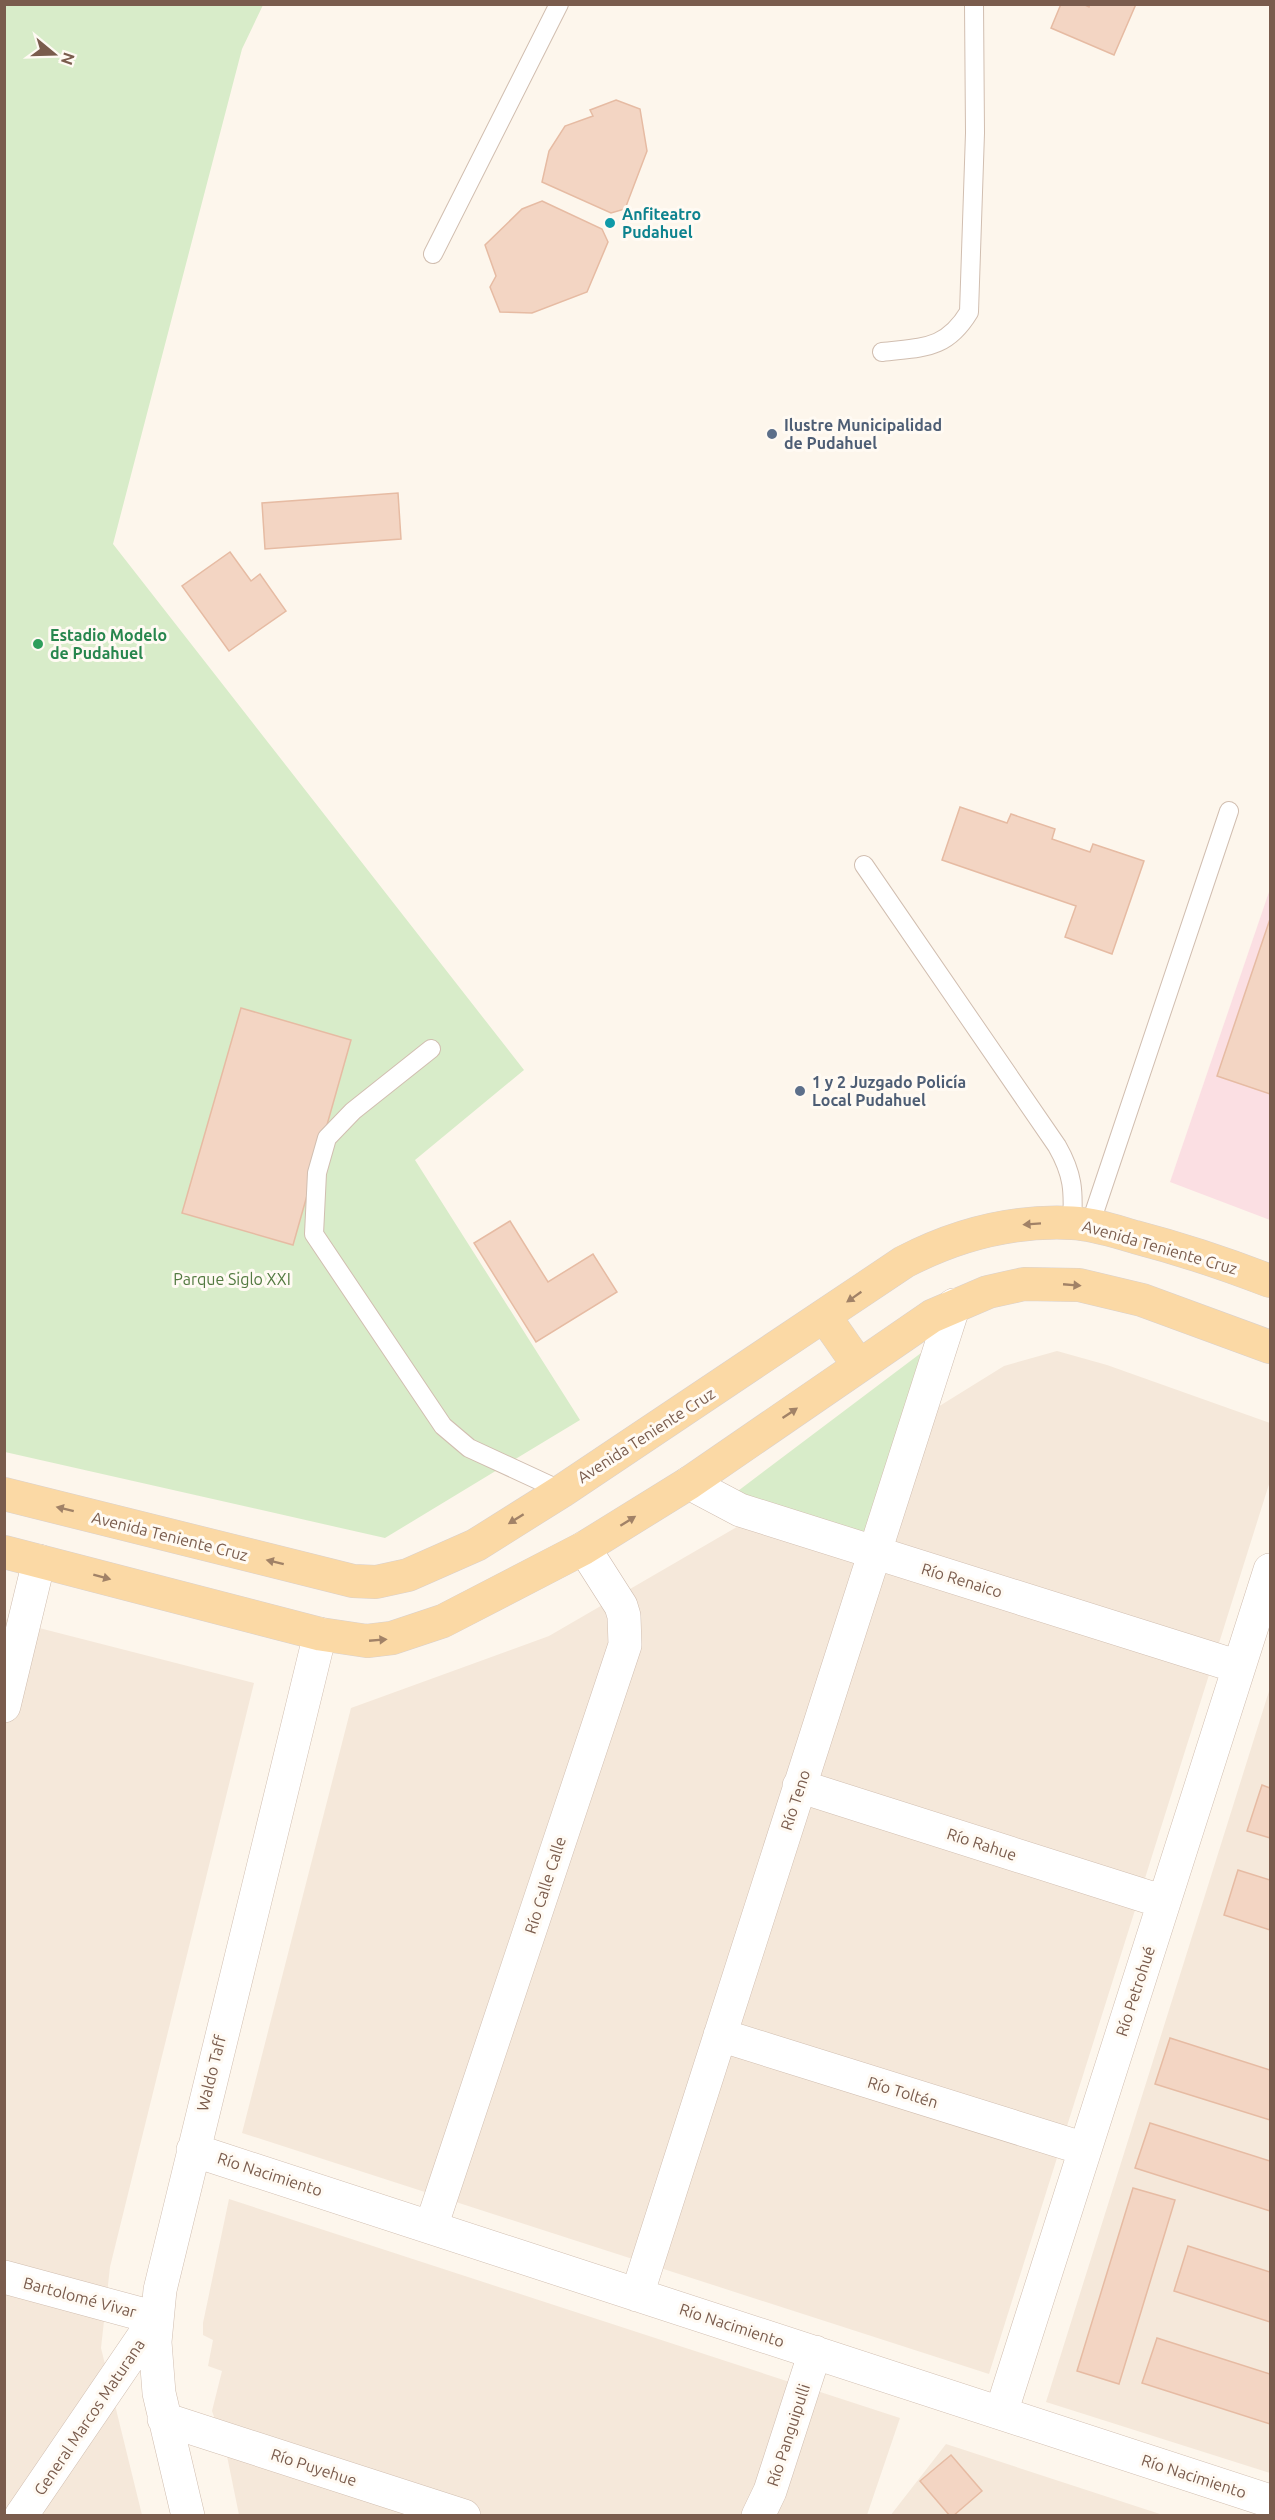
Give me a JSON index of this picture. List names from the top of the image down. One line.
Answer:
{"streets":{"main road":["Avenida Teniente Cruz"],"street":["Río Renaico","Río Teno","Río Rahue","Río Calle Calle","Río Petrohué","Waldo Taff","Río Toltén","Río Nacimiento","Bartolomé Vivar","General Marcos Maturana","Río Panguipulli","Río Puyehue"]},"crossings":[["Río Renaico","Río Teno"],["Río Renaico","Río Petrohué"],["Río Teno","Río Rahue"],["Río Teno","Río Toltén"],["Río Teno","Río Nacimiento"],["Río Rahue","Río Petrohué"],["Río Calle Calle","Río Nacimiento"],["Río Petrohué","Río Toltén"],["Río Petrohué","Río Nacimiento"],["Waldo Taff","Río Nacimiento"],["Waldo Taff","Bartolomé Vivar"],["Waldo Taff","General Marcos Maturana"],["Waldo Taff","Río Puyehue"],["Río Nacimiento","Río Panguipulli"],["Bartolomé Vivar","General Marcos Maturana"]],"parks":["Parque Siglo XXI"],"places":["Anfiteatro Pudahuel","Ilustre Municipalidad de Pudahuel","Estadio Modelo de Pudahuel","1 y 2 Juzgado Policía Local Pudahuel"],"north":"right"}
